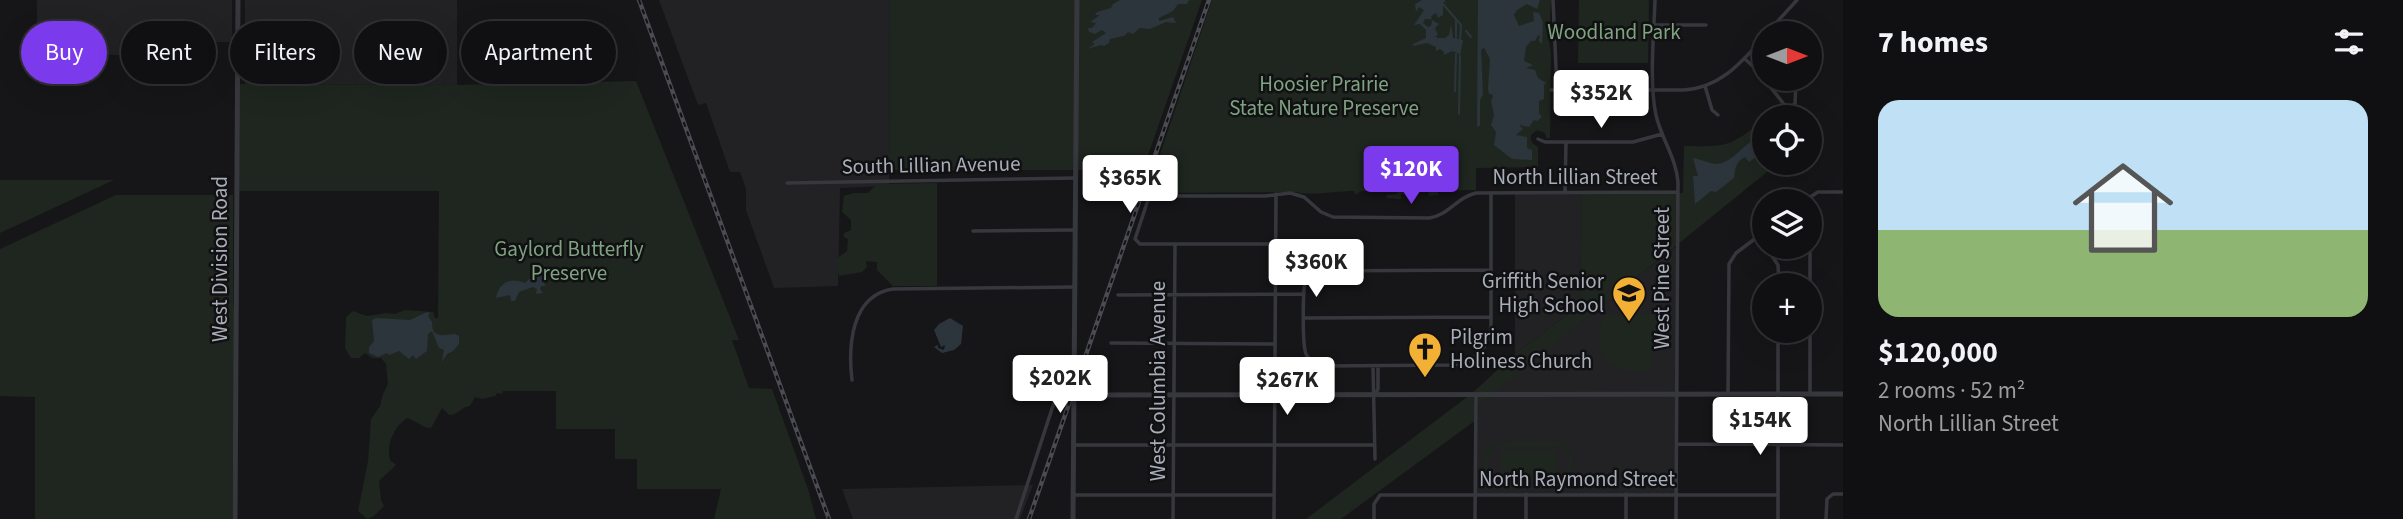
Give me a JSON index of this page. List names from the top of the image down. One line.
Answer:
{"streets":{"street":["South Lillian Avenue","North Lillian Street","West Division Road","West Pine Street","West Columbia Avenue","North Raymond Street"]},"crossings":[["North Lillian Street","West Pine Street"],["North Lillian Street","West Columbia Avenue"],["West Pine Street","North Raymond Street"]],"parks":["Woodland Park","Hoosier Prairie State Nature Preserve","Gaylord Butterfly Preserve"],"places":{"school or university":["Griffith Senior High School"],"church":["Pilgrim Holiness Church"]},"north":"right","page":{"heading":"7 homes","map_buttons":"+","chip":["Buy","Rent","Filters","New","Apartment"],"price":["$352K","$120K","$365K","$360K","$202K","$267K","$154K"],"list":[{"name":"$120,000","note":"2 rooms · 52 m² · North Lillian Street"}]}}
